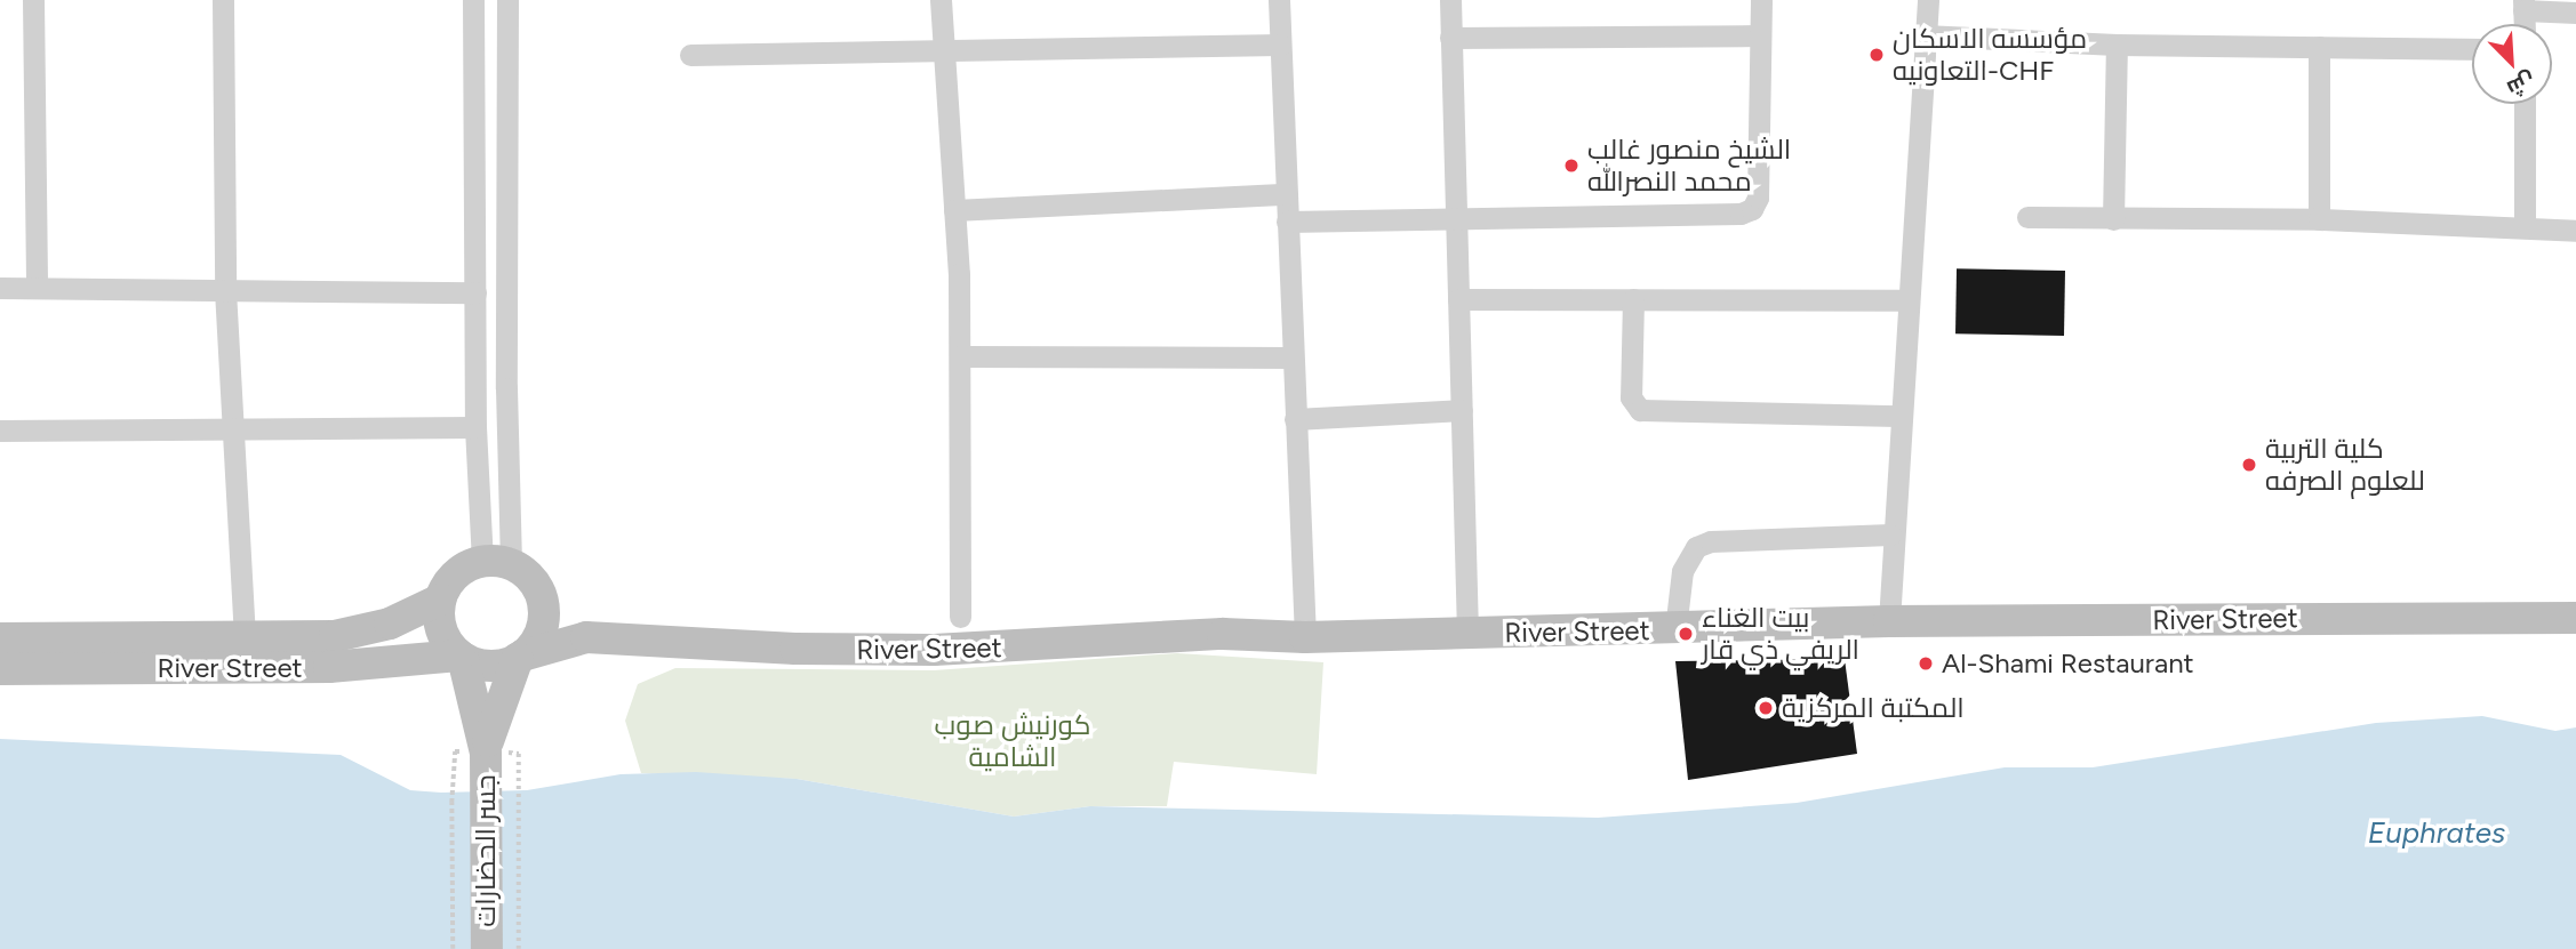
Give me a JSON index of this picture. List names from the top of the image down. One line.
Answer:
{"streets":{"main road":["River Street","جسر الحضارات"]},"water":["Euphrates"],"parks":["كورنيش صوب الشامية"],"places":["مؤسسه الاسكان التعاونيه-CHF","الشيخ منصور غالب محمد النصرالله","كلية التربية للعلوم الصرفه","بيت الغناء الريفي ذي قار","Al-Shami Restaurant","المكتبة المركزية"],"north":"bottom right"}
